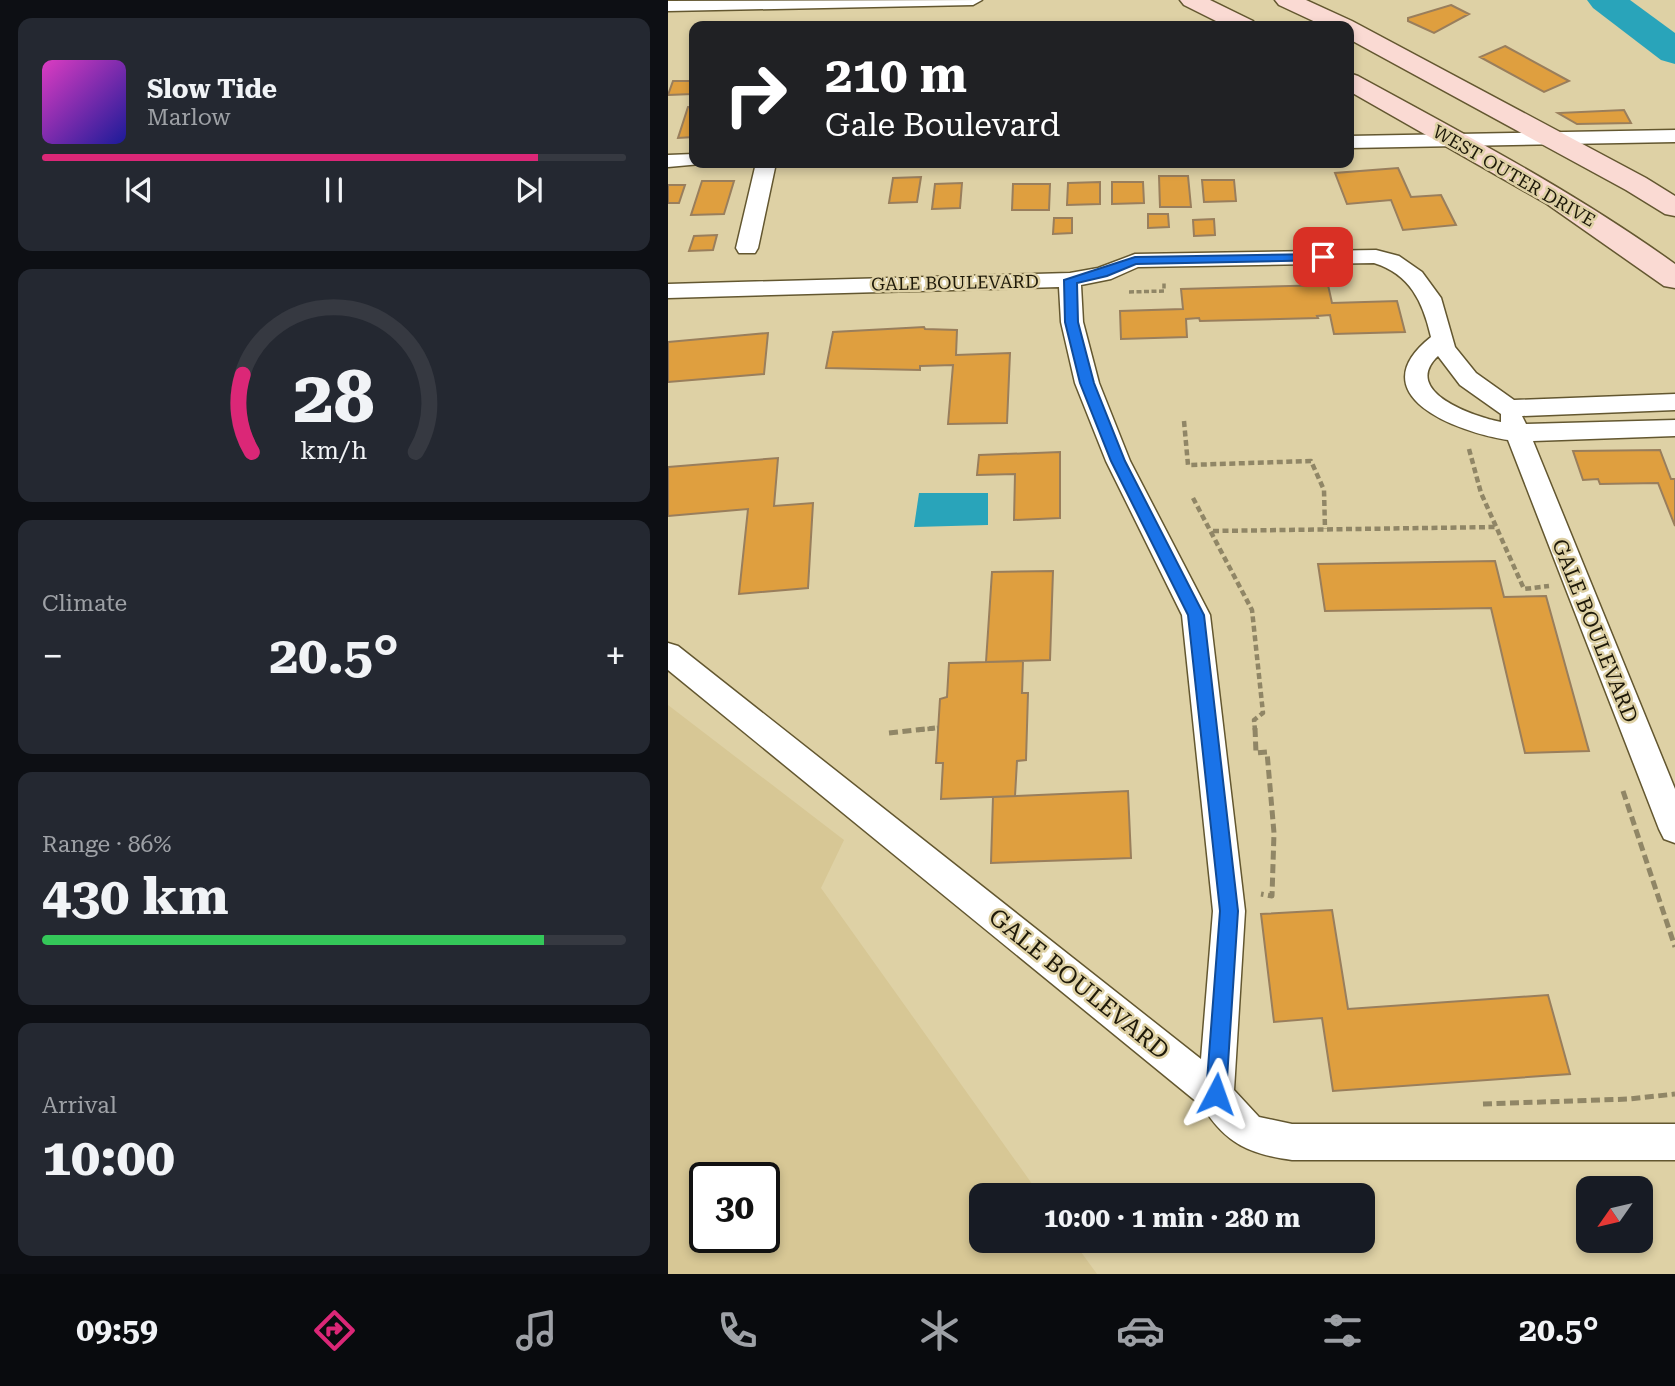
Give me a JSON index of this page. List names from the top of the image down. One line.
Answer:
{"streets":{"main road":["WEST OUTER DRIVE"],"street":["GALE BOULEVARD"]},"north":"bottom left","page":{"turn":["210 m","Gale Boulevard"],"song":["Slow Tide","Marlow"],"tile":["Climate",["Range · 86%","430 km"],["Arrival","10:00"]],"heat":["−","20.5°","+"],"limit":"30","trip":"10:00 · 1 min · 280 m","tabs":["09:59","20.5°"],"gauge":["28","km/h"]}}
